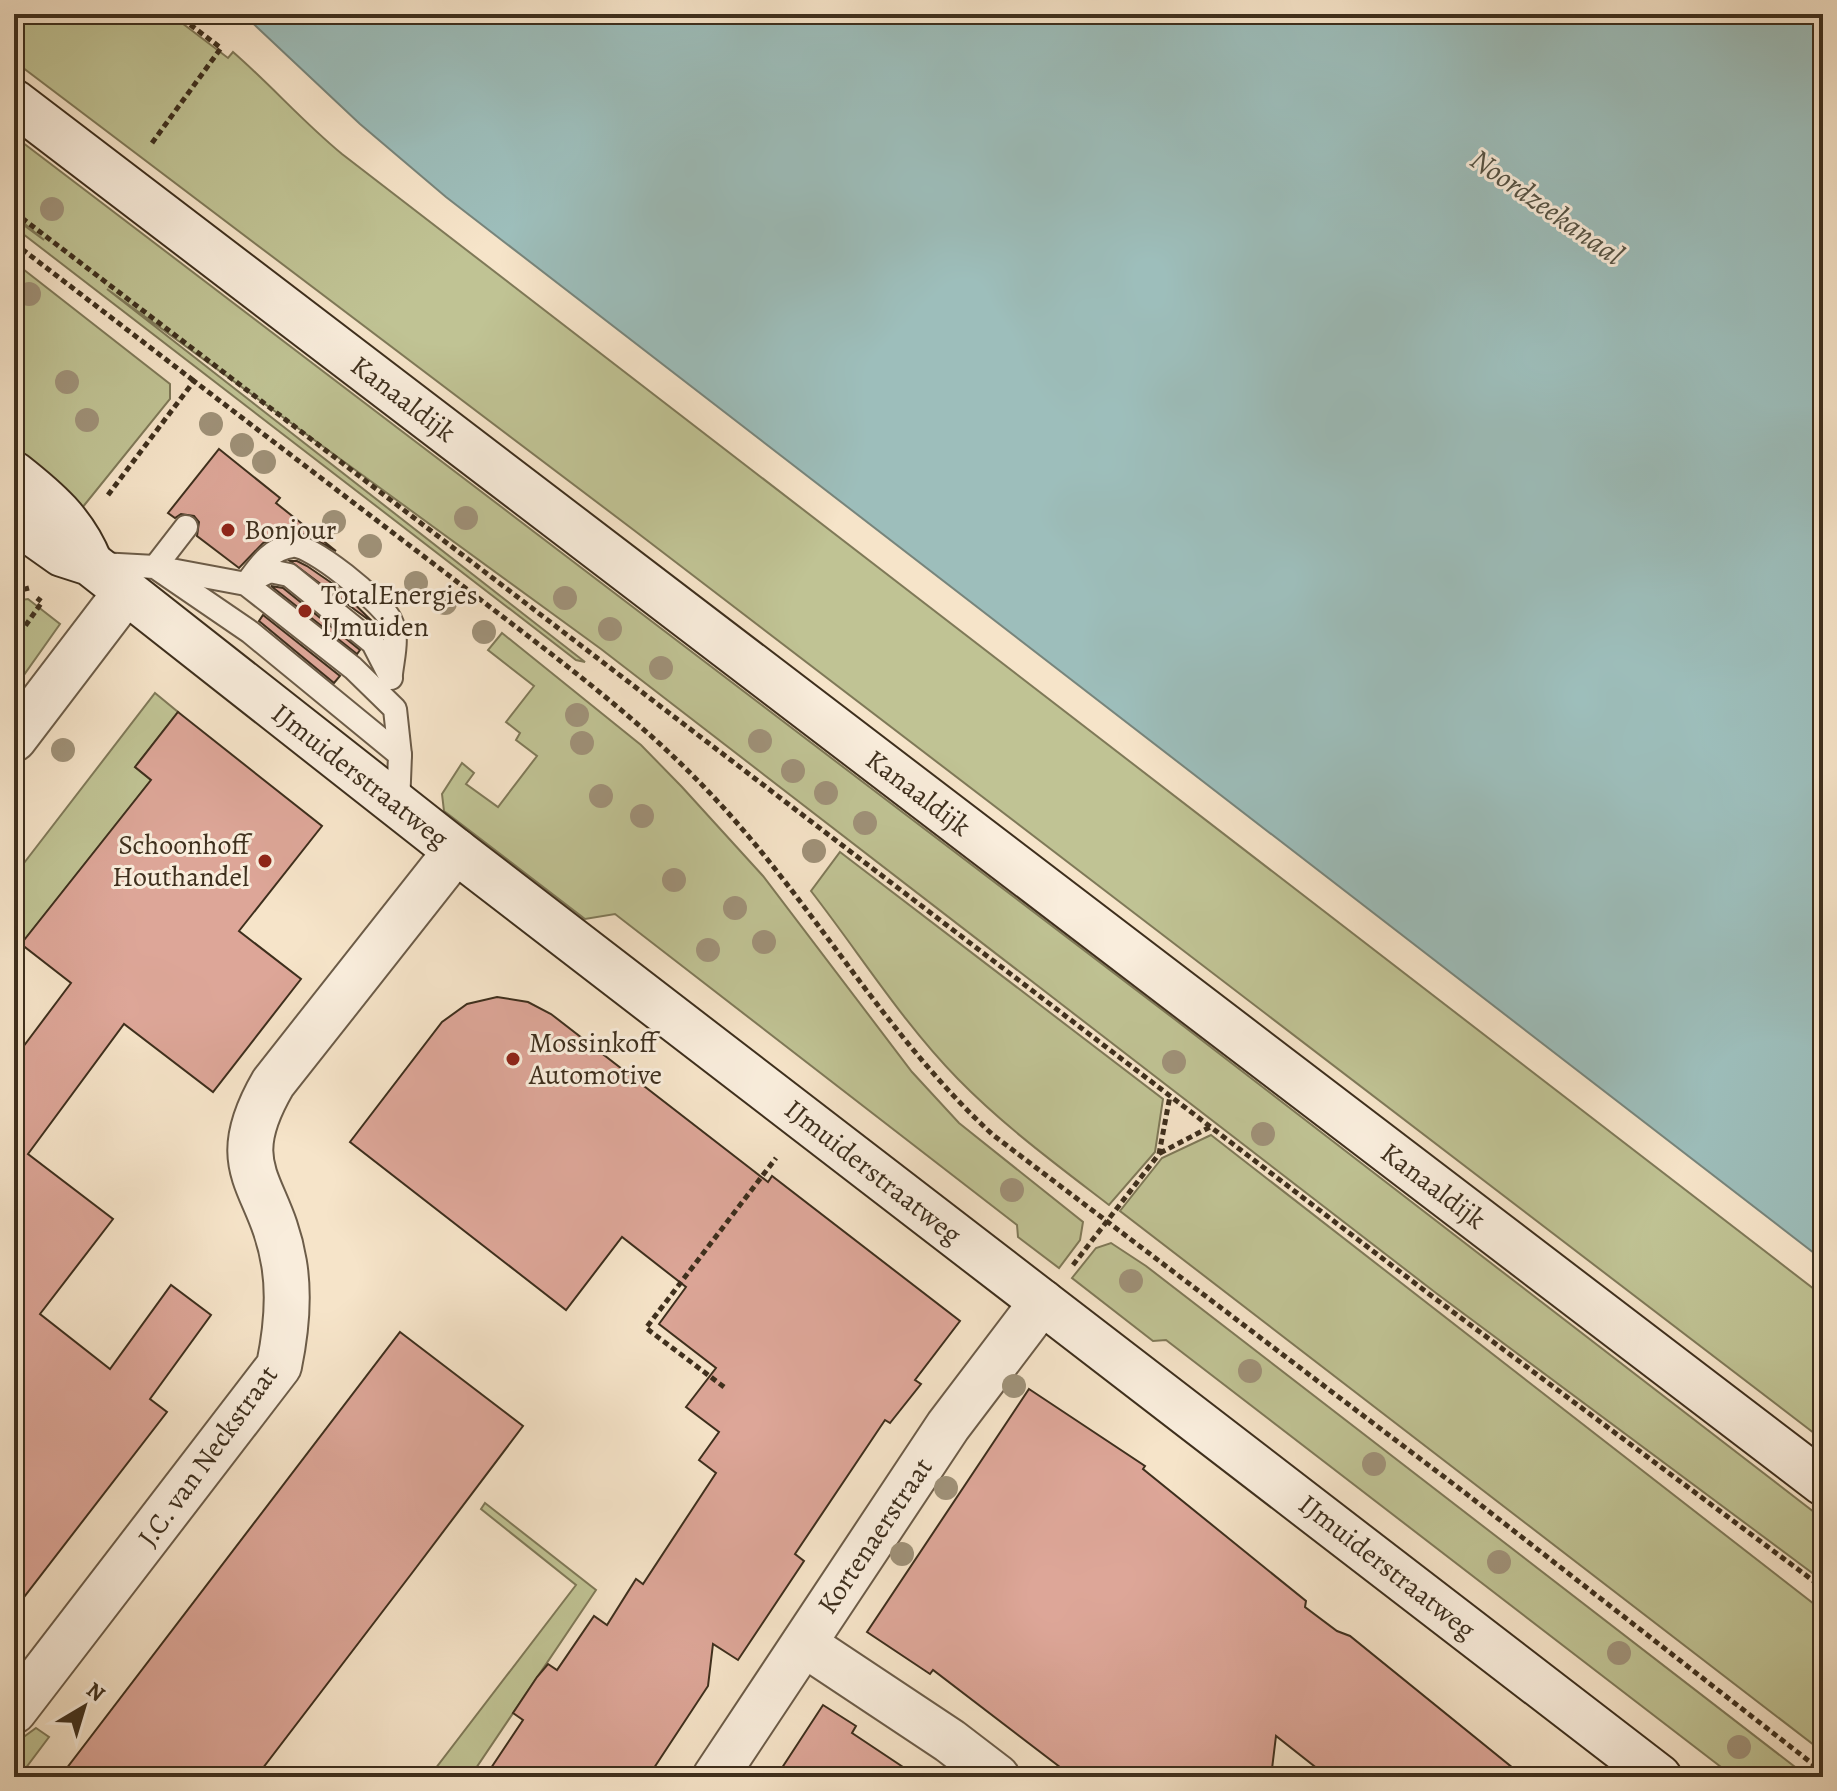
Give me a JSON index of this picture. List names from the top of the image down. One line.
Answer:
{"streets":{"street":["Kanaaldijk","IJmuiderstraatweg","J.C. van Neckstraat","Kortenaerstraat"]},"crossings":[["IJmuiderstraatweg","J.C. van Neckstraat"],["IJmuiderstraatweg","Kortenaerstraat"]],"water":["Noordzeekanaal"],"places":["Bonjour","TotalEnergies IJmuiden","Schoonhoff Houthandel","Mossinkoff Automotive"],"north":"top right"}
